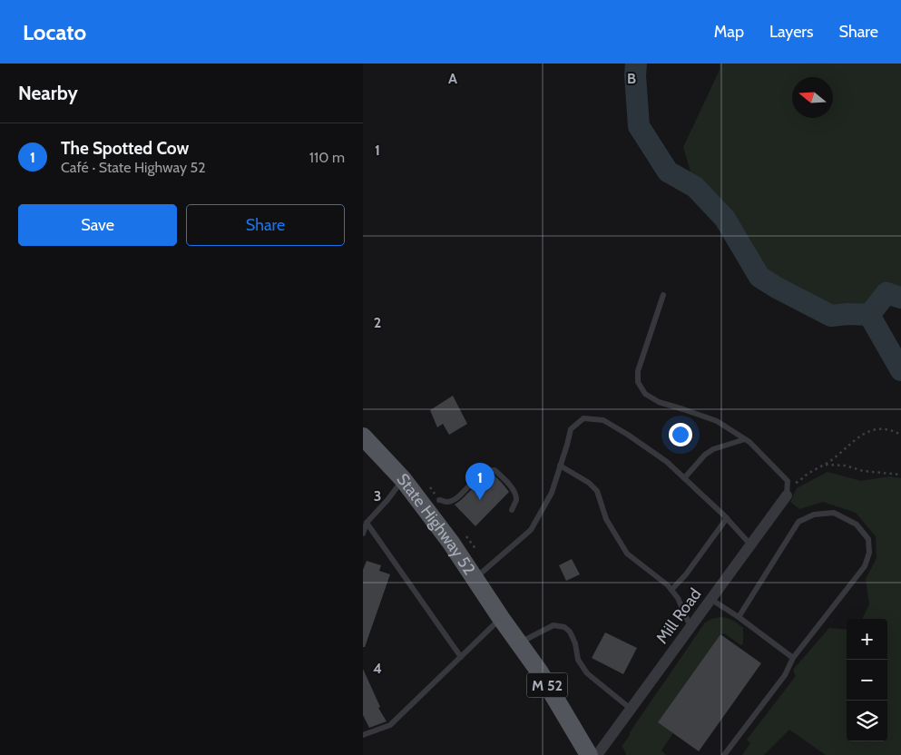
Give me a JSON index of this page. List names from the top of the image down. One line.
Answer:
{"streets":{"main road":["State Highway 52","M 52"],"street":["Mill Road"]},"crossings":[["State Highway 52","M 52"]],"north":"left","page":{"header":"Locato","nav":["Map","Layers","Share"],"heading":"Nearby","list":[{"mark":"1","name":"The Spotted Cow","note":"Café · State Highway 52","value":"110 m"}],"buttons":["Save","Share"],"pins":"1","map_buttons":["+","−"]},"grid":{"columns":["A","B"],"rows":["1","2","3","4"]}}
